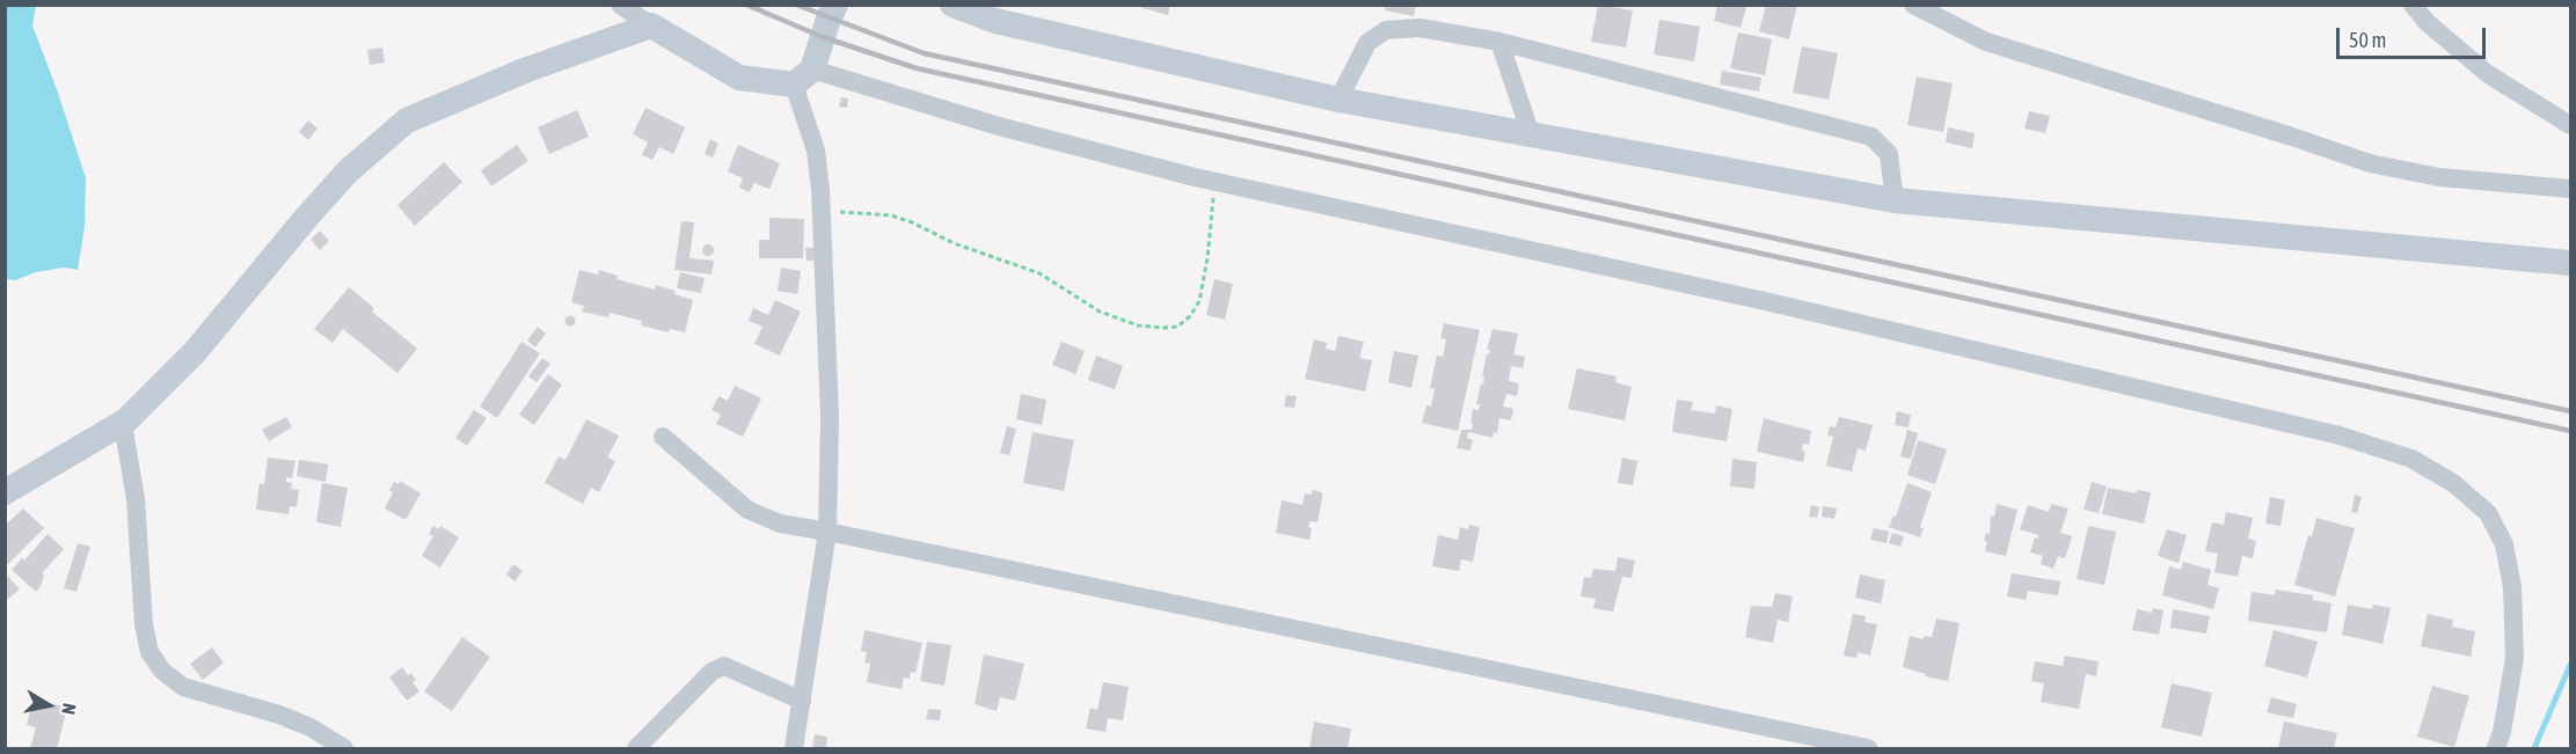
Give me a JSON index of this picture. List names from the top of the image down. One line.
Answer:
{"scale_bar":"50 m","north":"right"}
